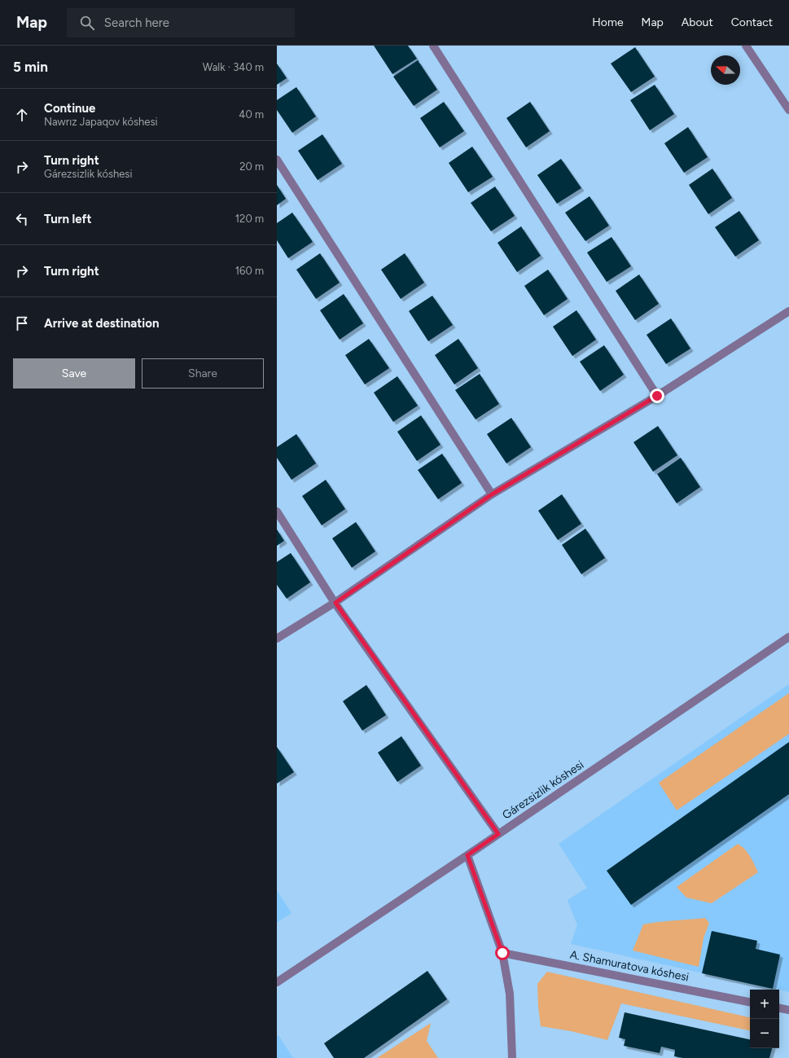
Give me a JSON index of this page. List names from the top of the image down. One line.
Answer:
{"streets":{"street":["Gárezsizlik kóshesi","A. Shamuratova kóshesi"]},"north":"left","page":{"header":"Map","search":"Search here","nav":["Home","Map","About","Contact"],"heading":["5 min","Walk · 340 m"],"list":[["Continue","Nawrız Japaqov kóshesi","40 m"],["Turn right","Gárezsizlik kóshesi","20 m"],["Turn left","120 m"],["Turn right","160 m"],"Arrive at destination"],"buttons":["Save","Share"],"map_buttons":["+","−"]}}
